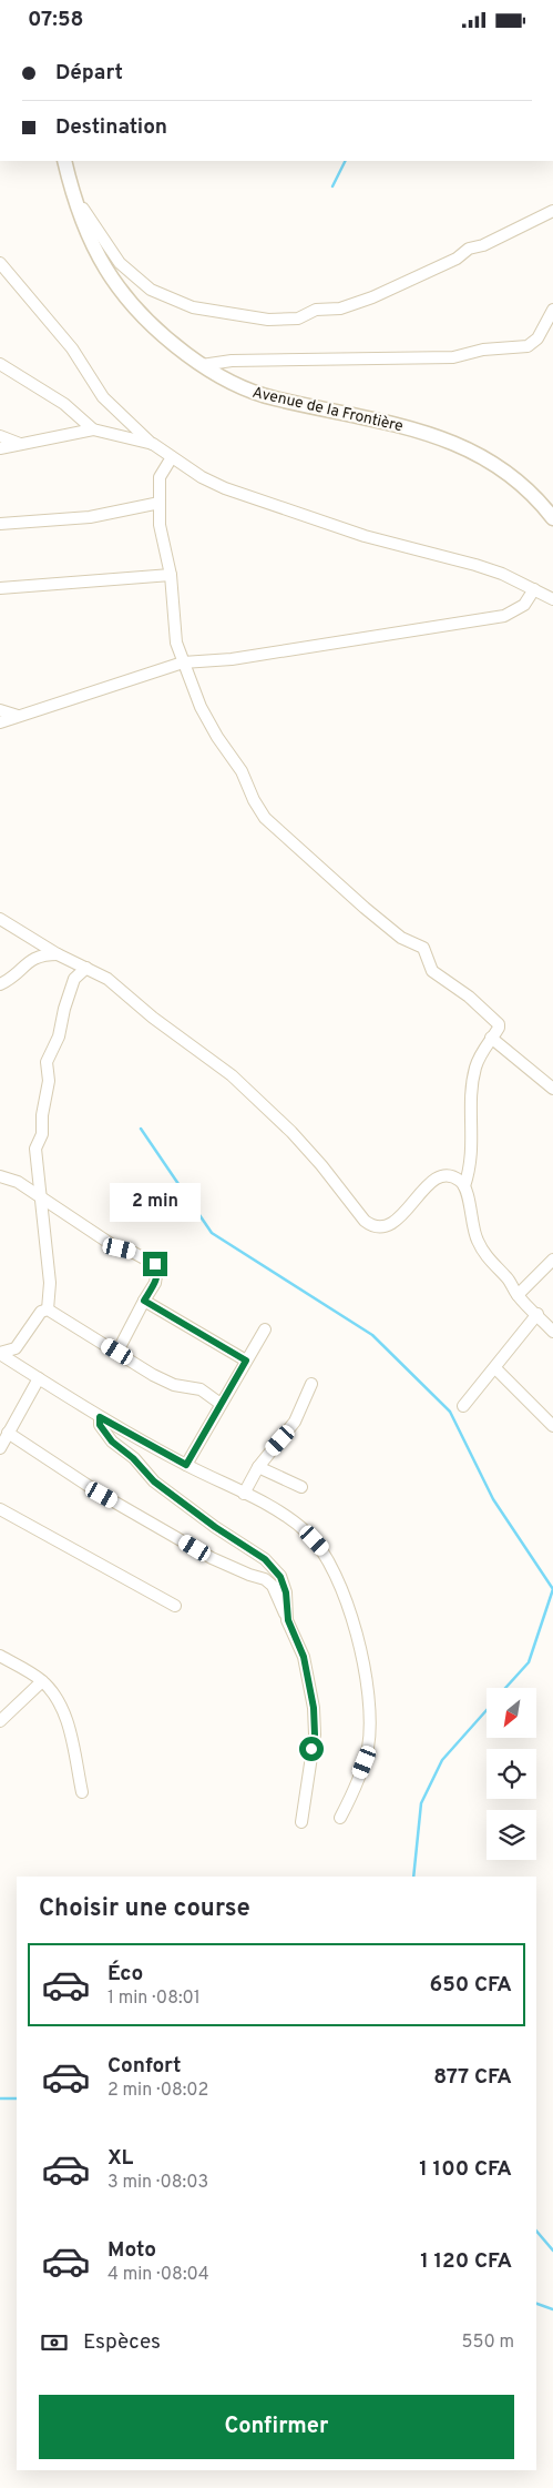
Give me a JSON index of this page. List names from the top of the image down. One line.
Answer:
{"streets":{"street":["Avenue de la Frontière"]},"north":"bottom left","page":{"status":"07:58","banner":["Départ","Destination"],"bubble":"2 min","heading":"Choisir une course","list":[{"name":"Éco","note":"1 min · 08:01","value":"650 CFA"},{"name":"Confort","note":"2 min · 08:02","value":"877 CFA"},{"name":"XL","note":"3 min · 08:03","value":"1 100 CFA"},{"name":"Moto","note":"4 min · 08:04","value":"1 120 CFA"}],"pay":["Espèces","550 m"],"buttons":"Confirmer"}}
